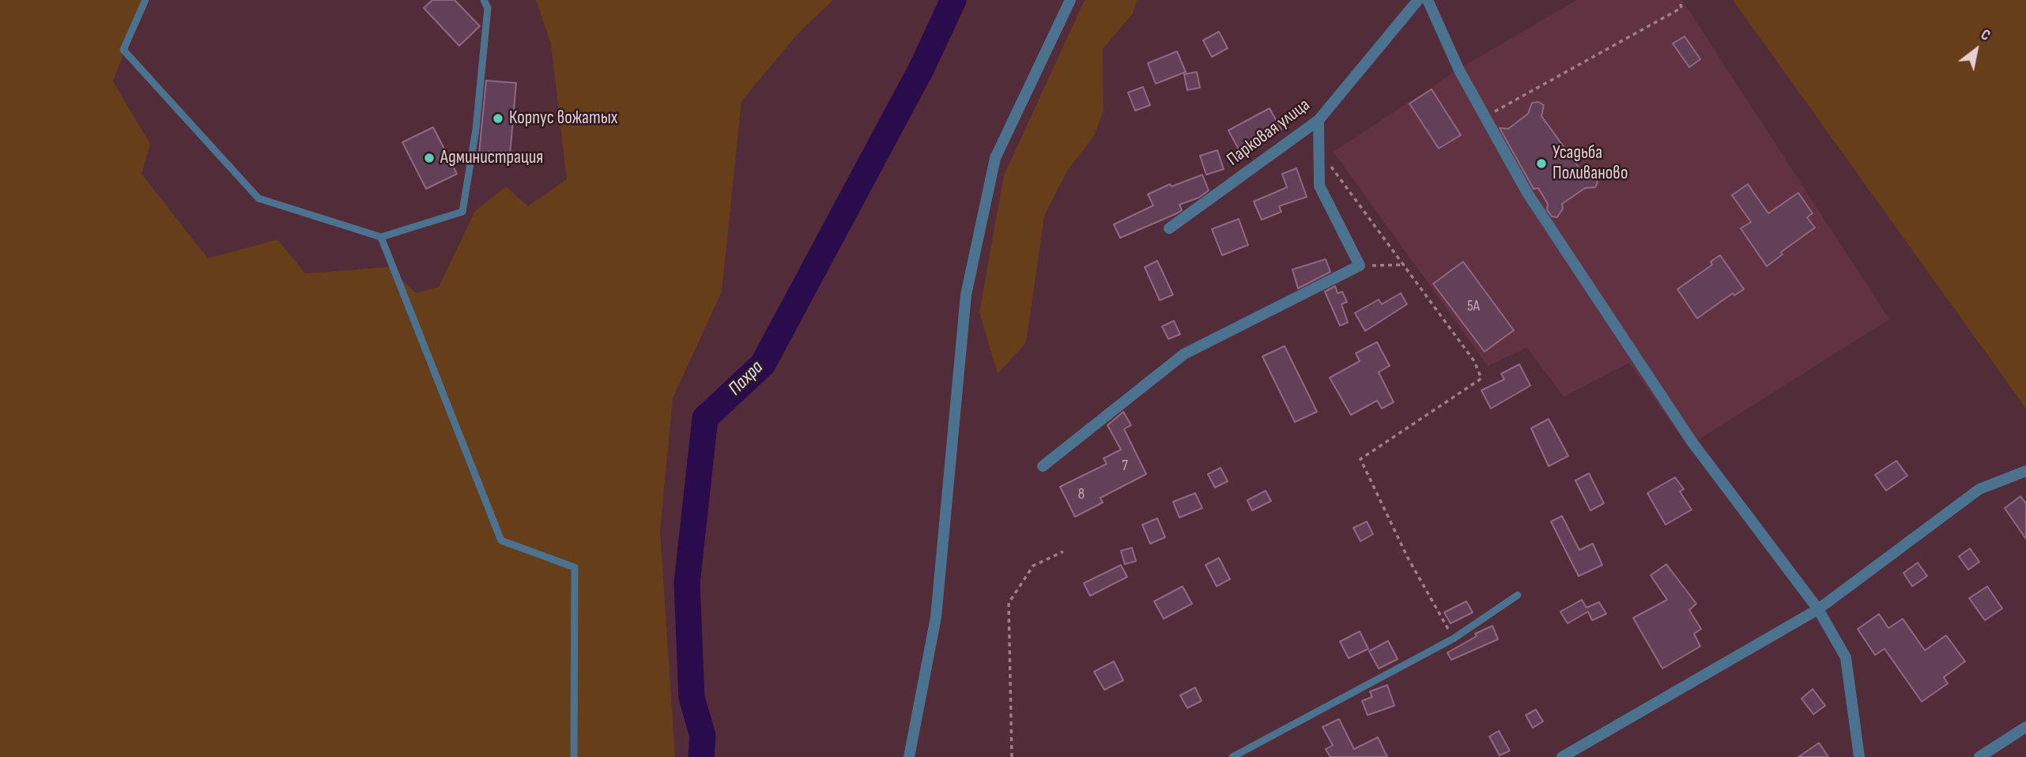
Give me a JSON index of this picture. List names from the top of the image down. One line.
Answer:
{"streets":{"street":["Парковая улица"]},"water":["Пахра"],"places":["Корпус вожатых","Администрация","Усадьба Поливаново"],"house_numbers":["5А","7","8"],"north":"top right"}
